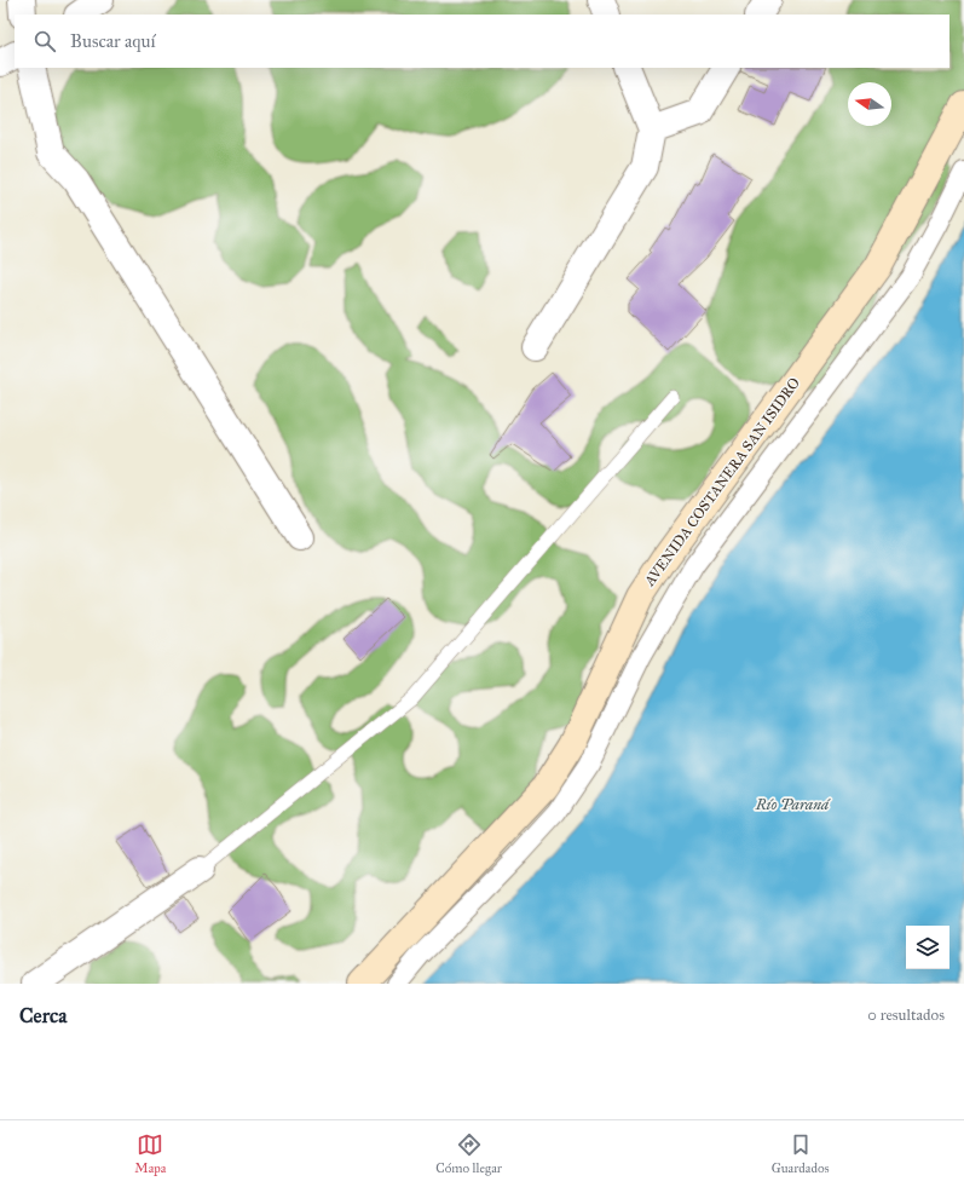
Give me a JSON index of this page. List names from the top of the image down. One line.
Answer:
{"streets":{"main road":["AVENIDA COSTANERA SAN ISIDRO"]},"water":["Río Paraná"],"north":"left","page":{"search":"Buscar aquí","heading":["Cerca","0 resultados"],"nav":["Mapa","Cómo llegar","Guardados"]}}
